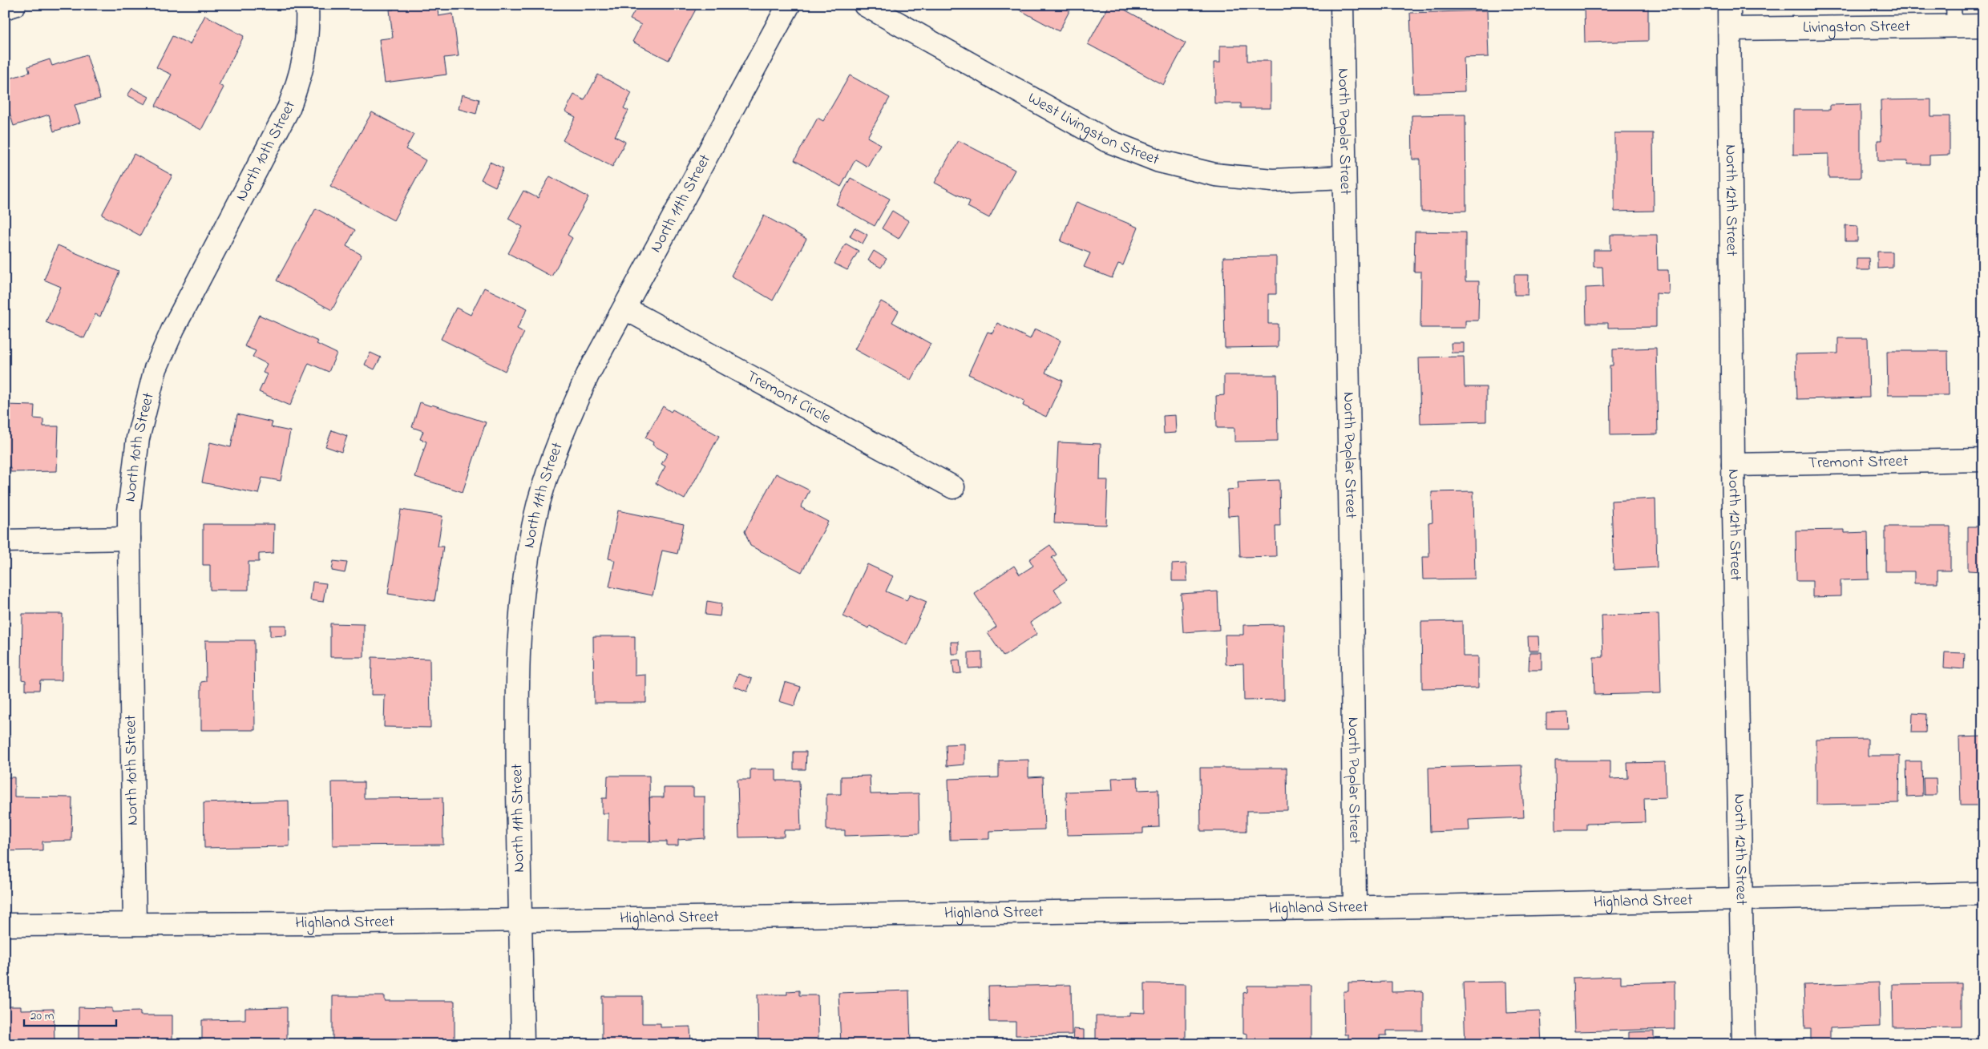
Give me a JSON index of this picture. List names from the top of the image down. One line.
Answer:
{"streets":{"street":["Livingston Street","West Livingston Street","North Poplar Street","North 10th Street","North 12th Street","North 11th Street","Tremont Circle","Tremont Street","Highland Street"]},"crossings":[["Livingston Street","North 12th Street"],["West Livingston Street","North Poplar Street"],["North Poplar Street","Highland Street"],["North 10th Street","Highland Street"],["North 12th Street","Tremont Street"],["North 12th Street","Highland Street"],["North 11th Street","Tremont Circle"],["North 11th Street","Highland Street"]],"scale_bar":"20 m"}
